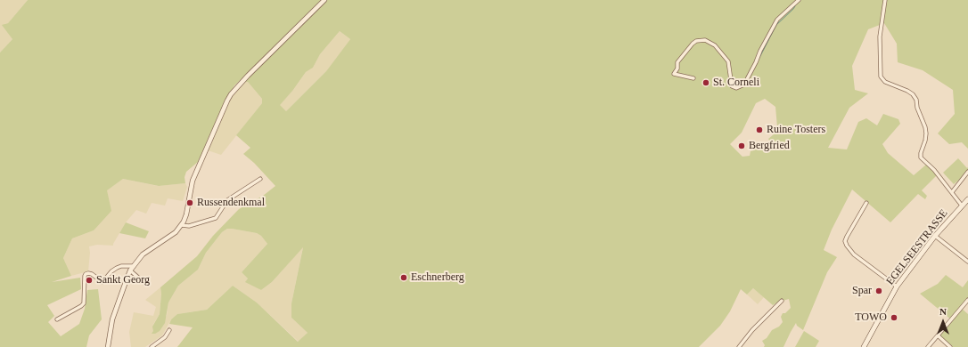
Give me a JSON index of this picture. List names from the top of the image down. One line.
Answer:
{"streets":{"main road":["EGELSEESTRASSE"]},"places":["St. Corneli","Ruine Tosters","Bergfried","Russendenkmal","Eschnerberg","Sankt Georg","Spar","TOWO"],"north":"top"}
